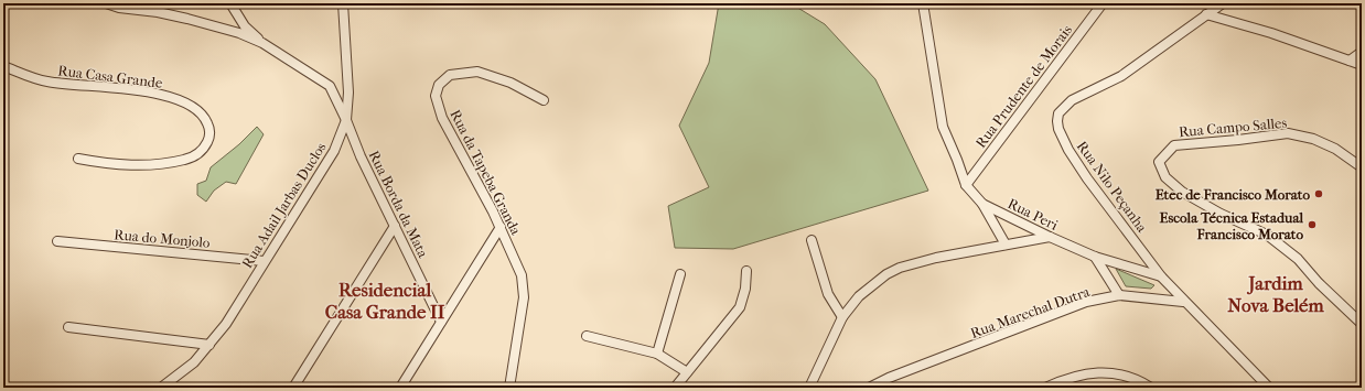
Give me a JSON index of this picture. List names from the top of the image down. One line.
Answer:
{"streets":{"street":["Rua Casa Grande","Rua Prudente de Morais","Rua Campo Salles","Rua da Tapeba Granda","Rua Nilo Peçanha","Rua Borda da Mata","Rua Adail Jarbas Duclos","Rua Peri","Rua do Monjolo","Rua Marechal Dutra"]},"crossings":[["Rua Prudente de Morais","Rua Peri"],["Rua Nilo Peçanha","Rua Peri"],["Rua Nilo Peçanha","Rua Marechal Dutra"],["Rua Borda da Mata","Rua Adail Jarbas Duclos"],["Rua Adail Jarbas Duclos","Rua do Monjolo"]],"districts":["Jardim Nova Belém","Residencial Casa Grande II"],"places":["Etec de Francisco Morato","Escola Técnica Estadual Francisco Morato"]}
